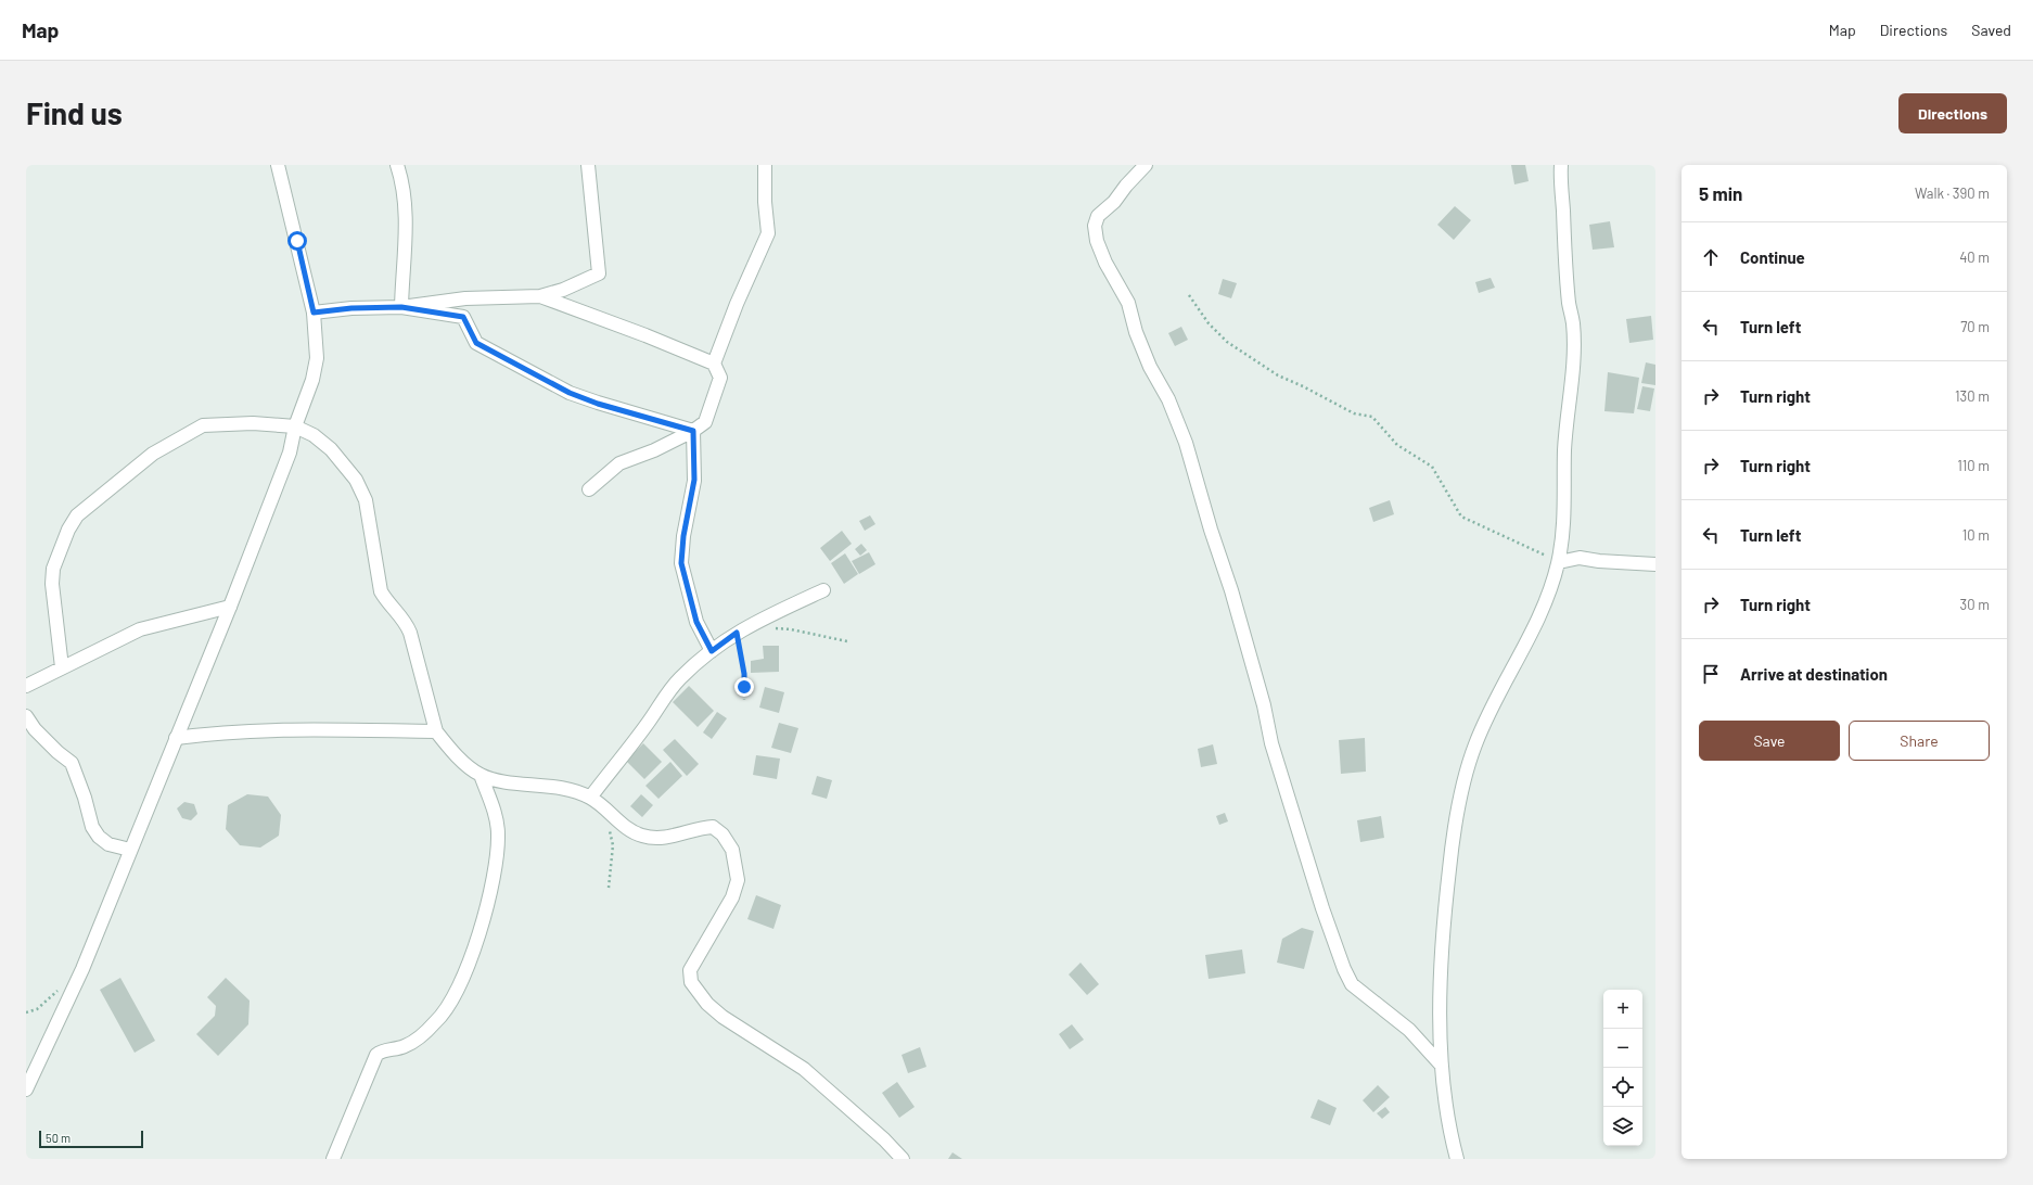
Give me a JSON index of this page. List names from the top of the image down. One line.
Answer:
{"scale_bar":"50 m","page":{"header":"Map","nav":["Map","Directions","Saved"],"buttons":["Directions",["Save","Share"]],"title":"Find us","heading":["5 min","Walk · 390 m"],"list":[["Continue","40 m"],["Turn left","70 m"],["Turn right","130 m"],["Turn right","110 m"],["Turn left","10 m"],["Turn right","30 m"],"Arrive at destination"],"map_buttons":["+","−"],"scale":"50 m"}}
